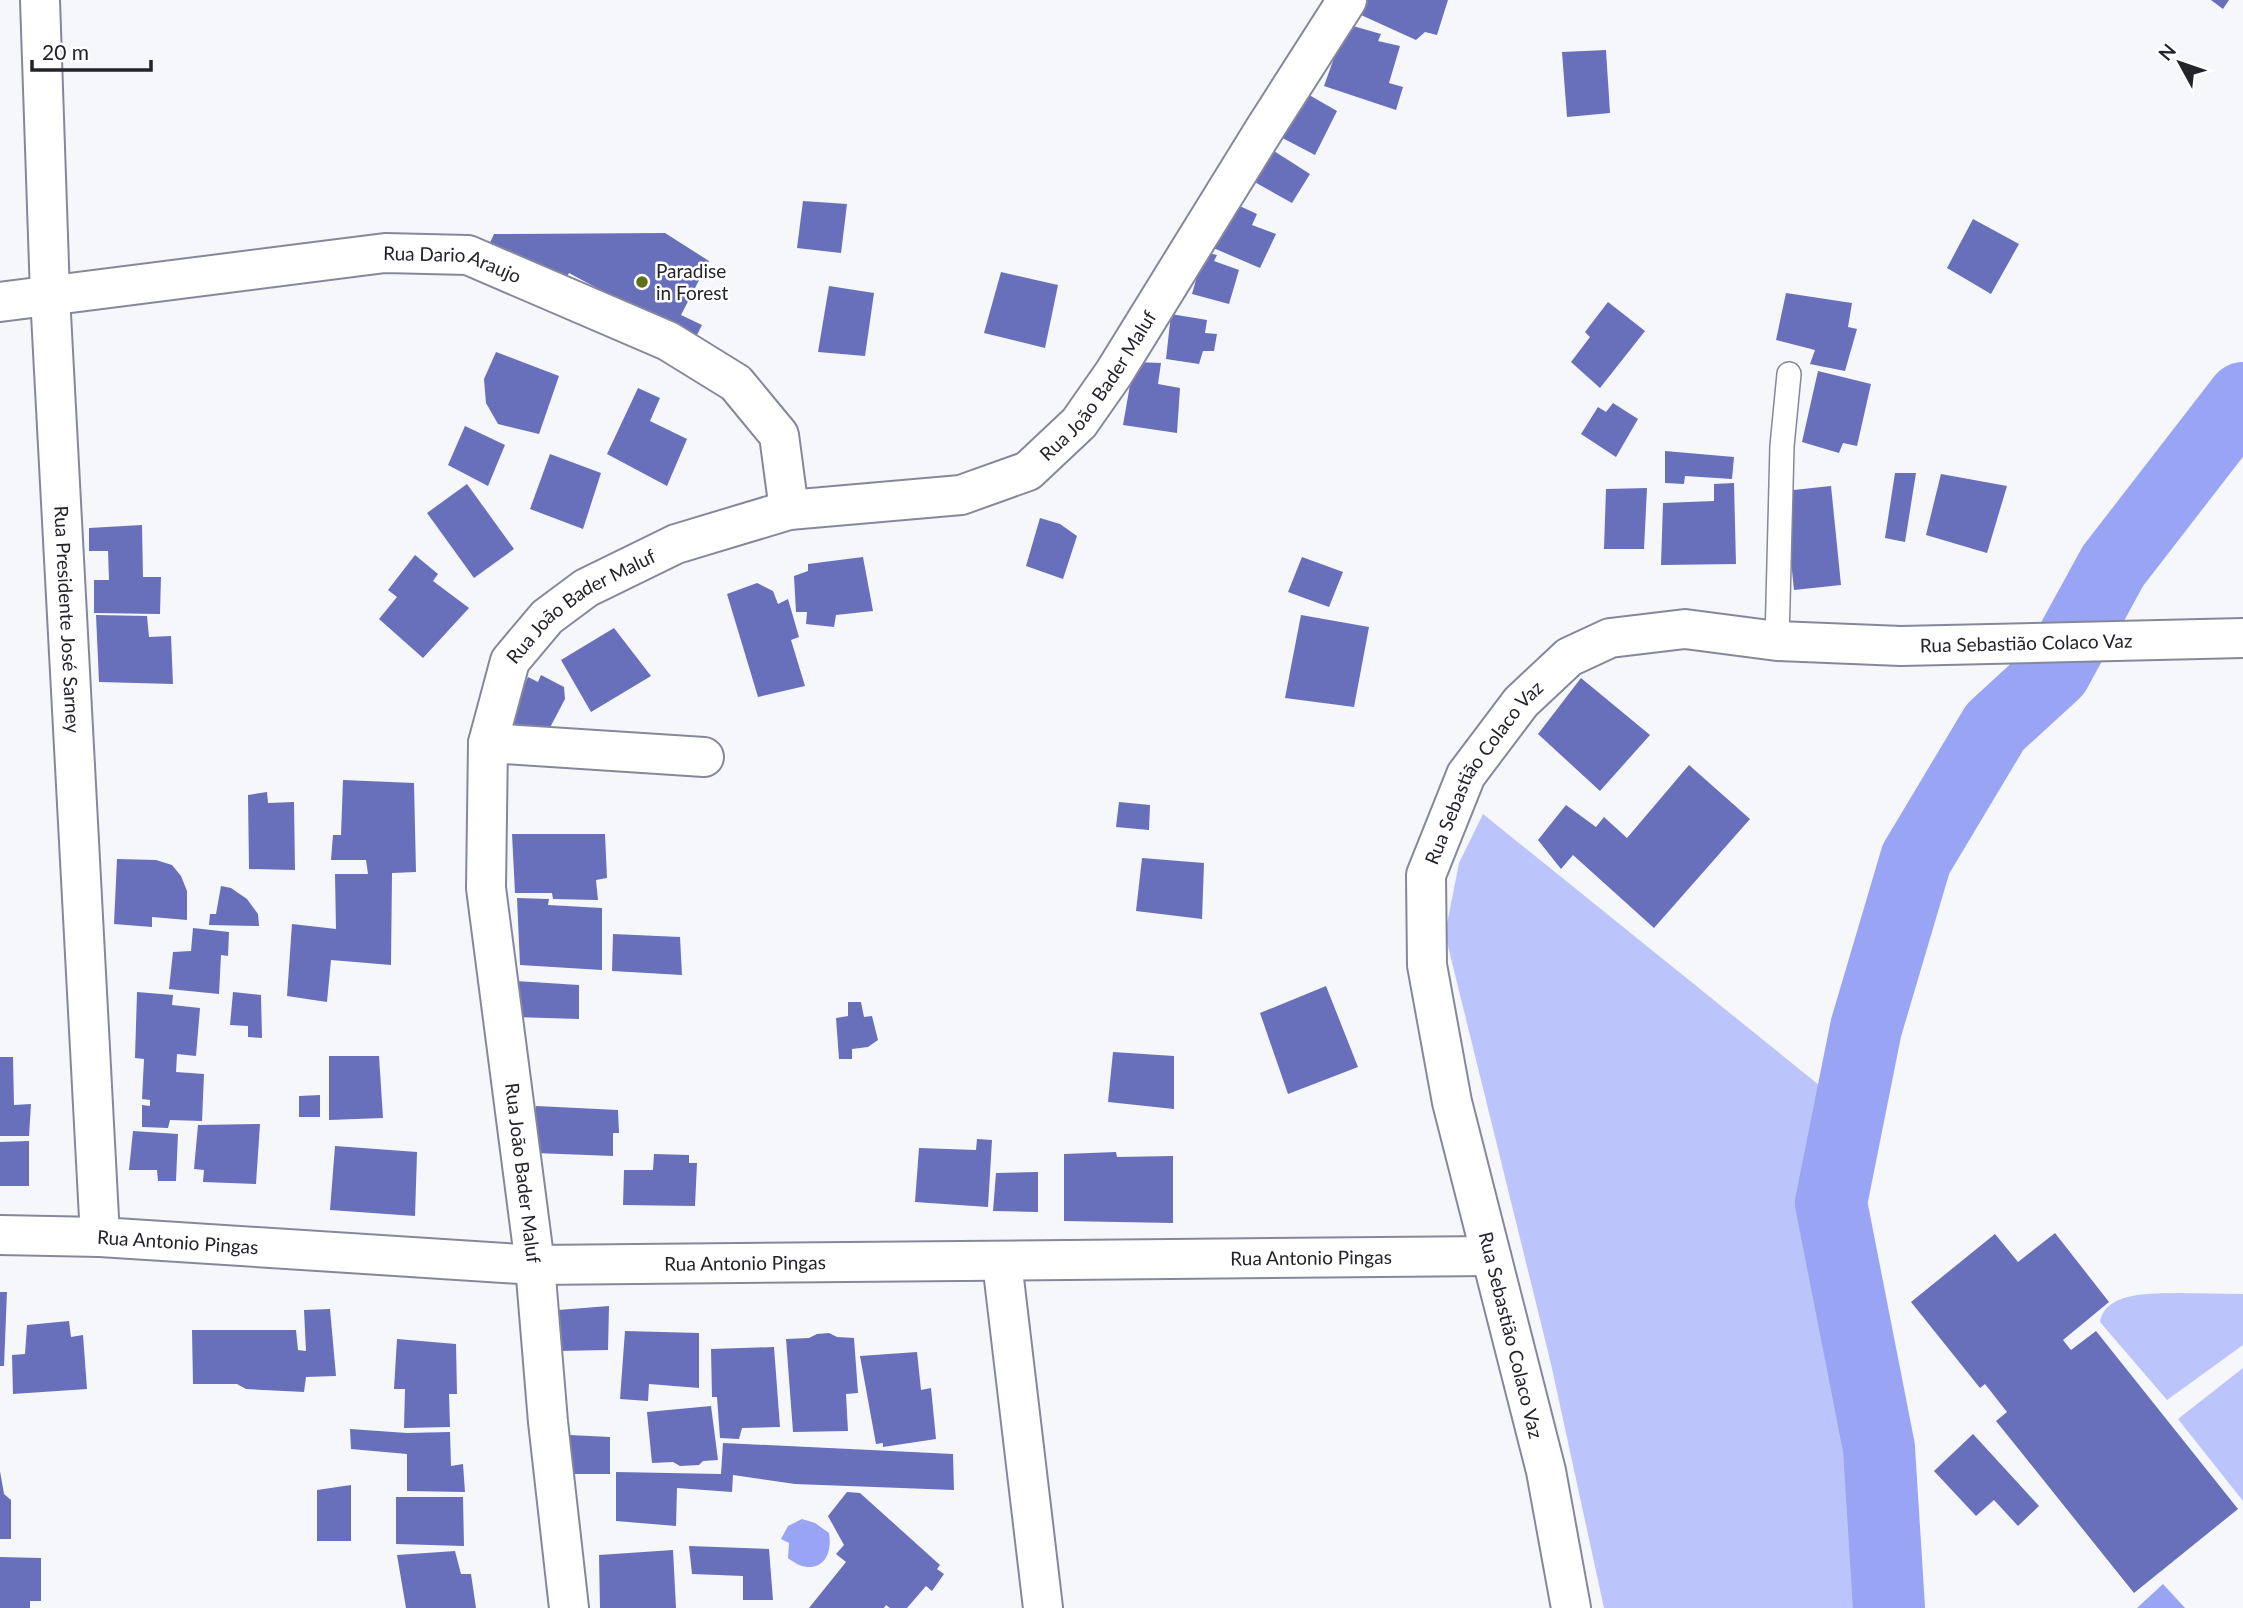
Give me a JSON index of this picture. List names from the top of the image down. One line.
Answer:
{"streets":{"street":["Rua Dario Araujo","Rua João Bader Maluf","Rua Presidente José Sarney","Rua Sebastião Colaco Vaz","Rua Antonio Pingas"]},"crossings":[["Rua Dario Araujo","Rua João Bader Maluf"],["Rua Dario Araujo","Rua Presidente José Sarney"],["Rua João Bader Maluf","Rua Antonio Pingas"],["Rua Presidente José Sarney","Rua Antonio Pingas"],["Rua Sebastião Colaco Vaz","Rua Antonio Pingas"]],"places":["Paradise in Forest"],"scale_bar":"20 m","north":"top left"}
